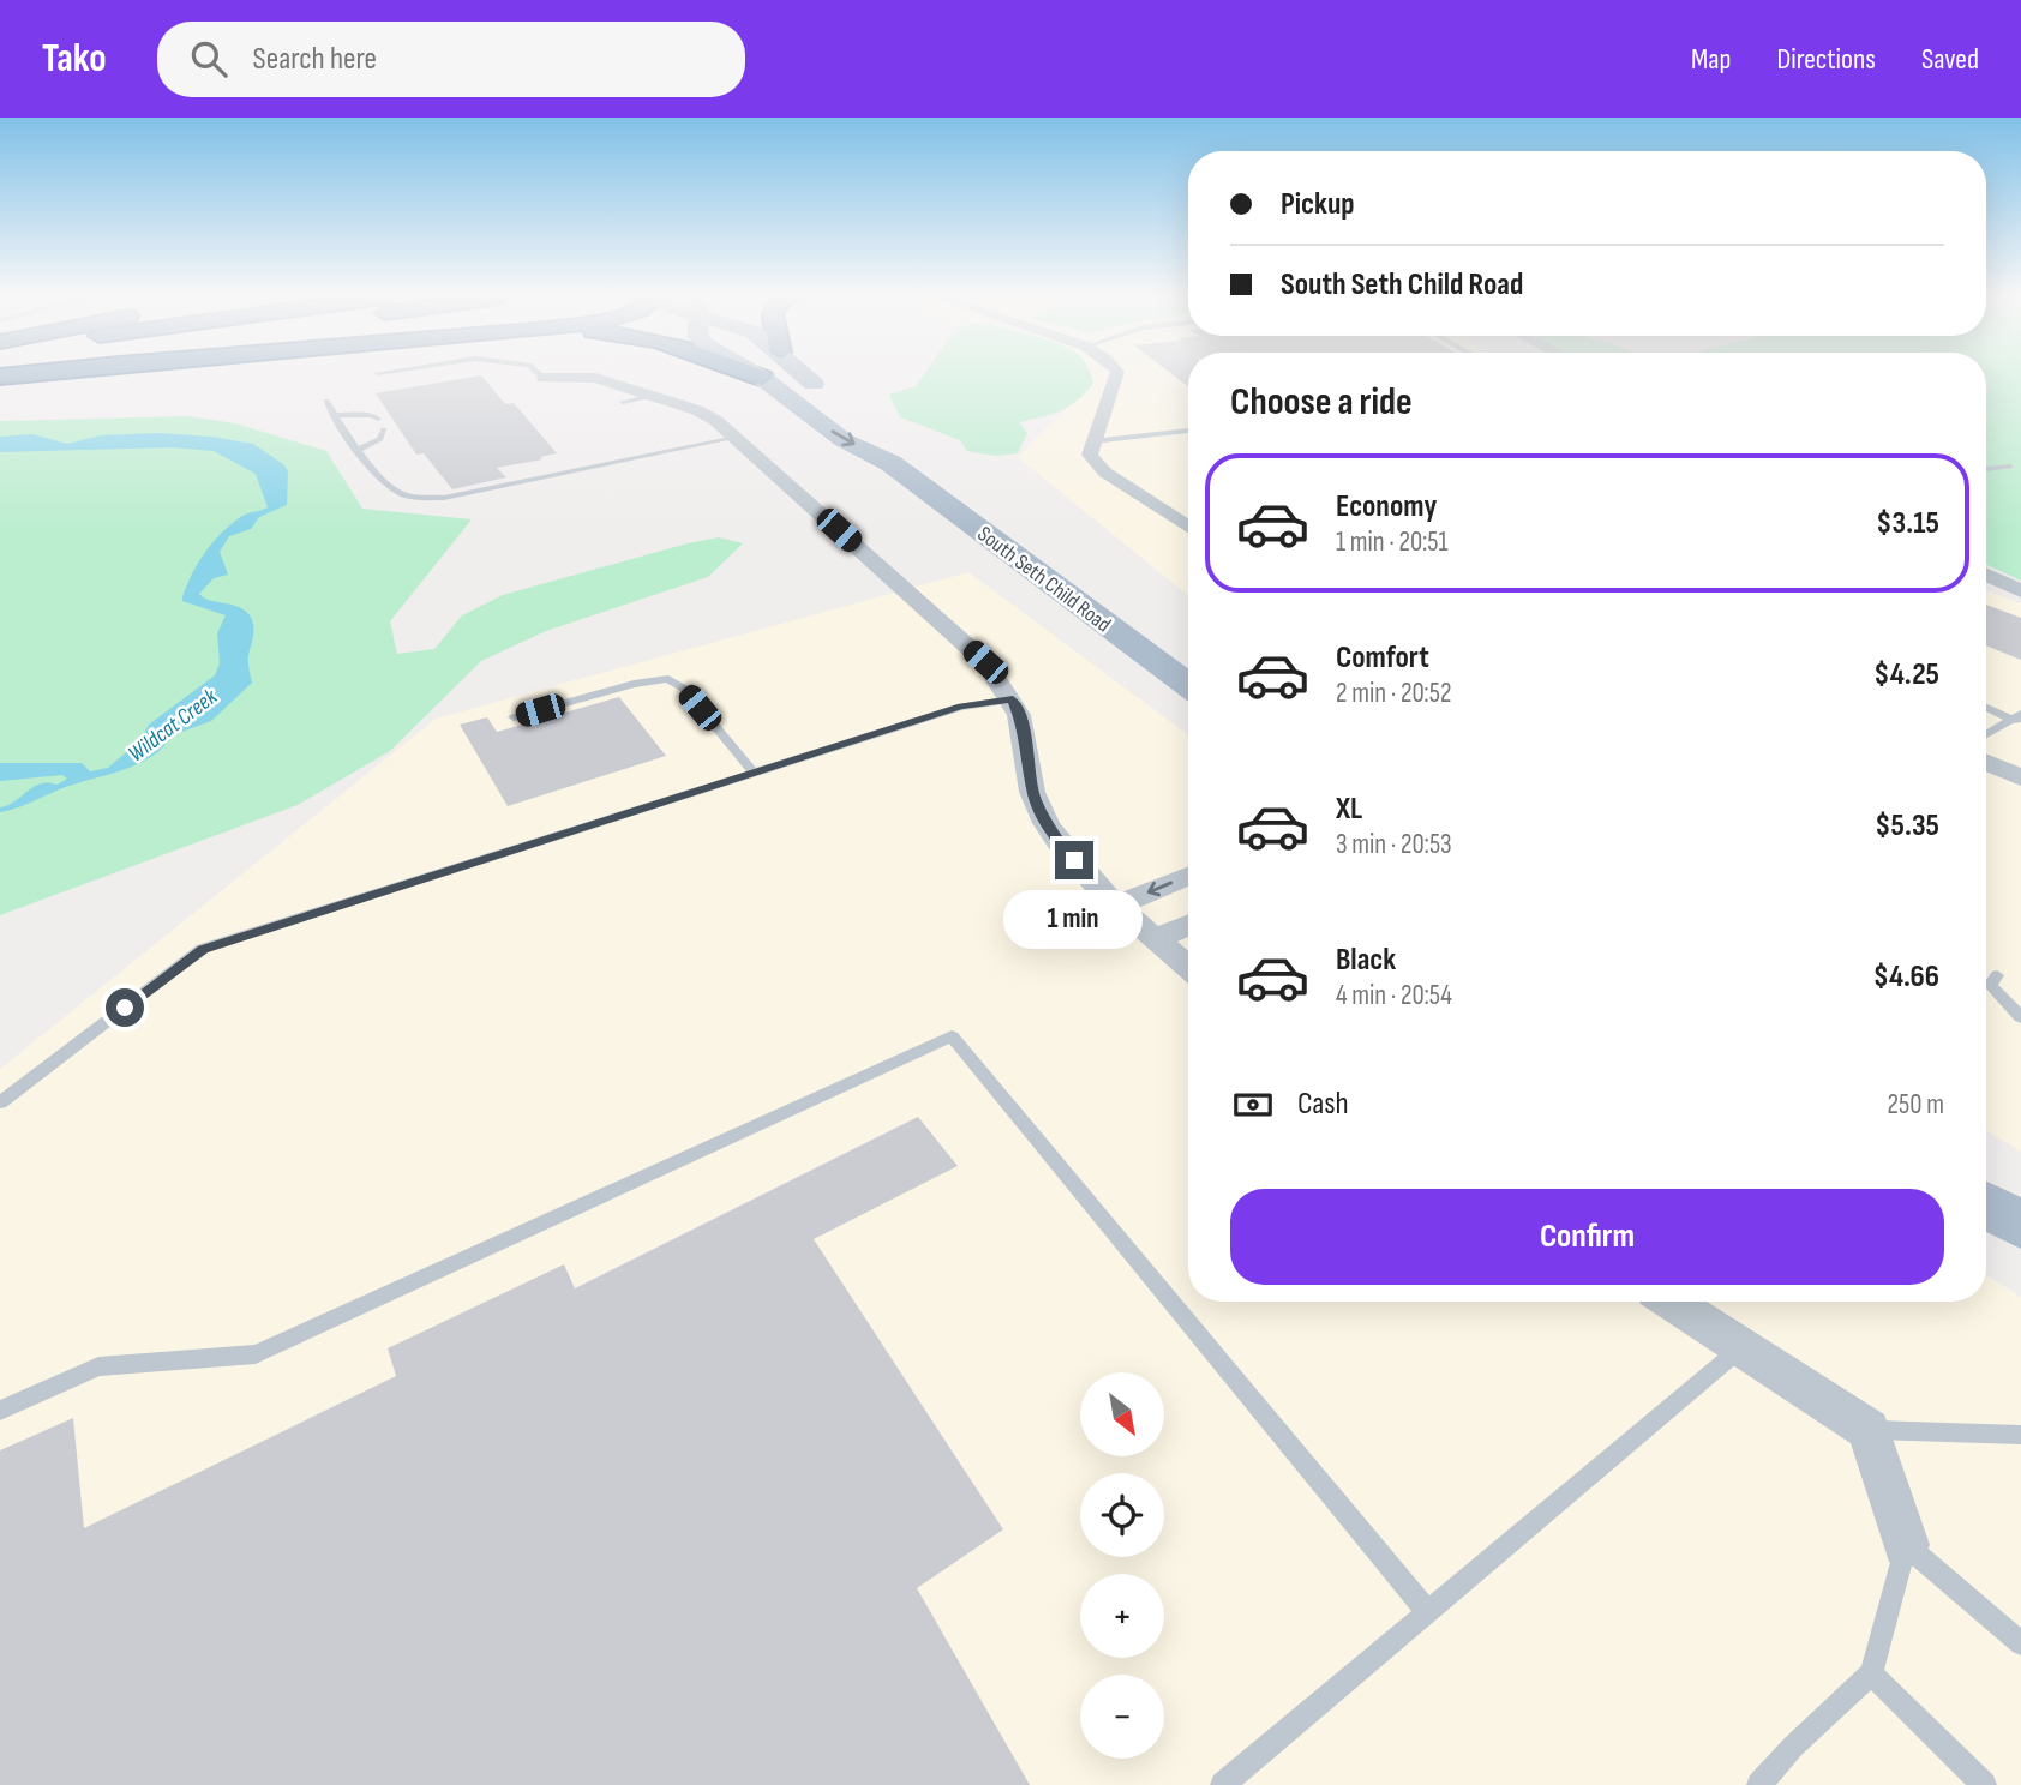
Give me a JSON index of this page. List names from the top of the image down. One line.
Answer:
{"streets":{"main road":["South Seth Child Road"]},"water":["Wildcat Creek"],"north":"bottom right","page":{"header":"Tako","search":"Search here","nav":["Map","Directions","Saved"],"banner":["Pickup","South Seth Child Road"],"heading":"Choose a ride","list":[{"name":"Economy","note":"1 min · 20:51","value":"$3.15"},{"name":"Comfort","note":"2 min · 20:52","value":"$4.25"},{"name":"XL","note":"3 min · 20:53","value":"$5.35"},{"name":"Black","note":"4 min · 20:54","value":"$4.66"}],"bubble":"1 min","pay":["Cash","250 m"],"buttons":"Confirm","map_buttons":["+","−"]}}
